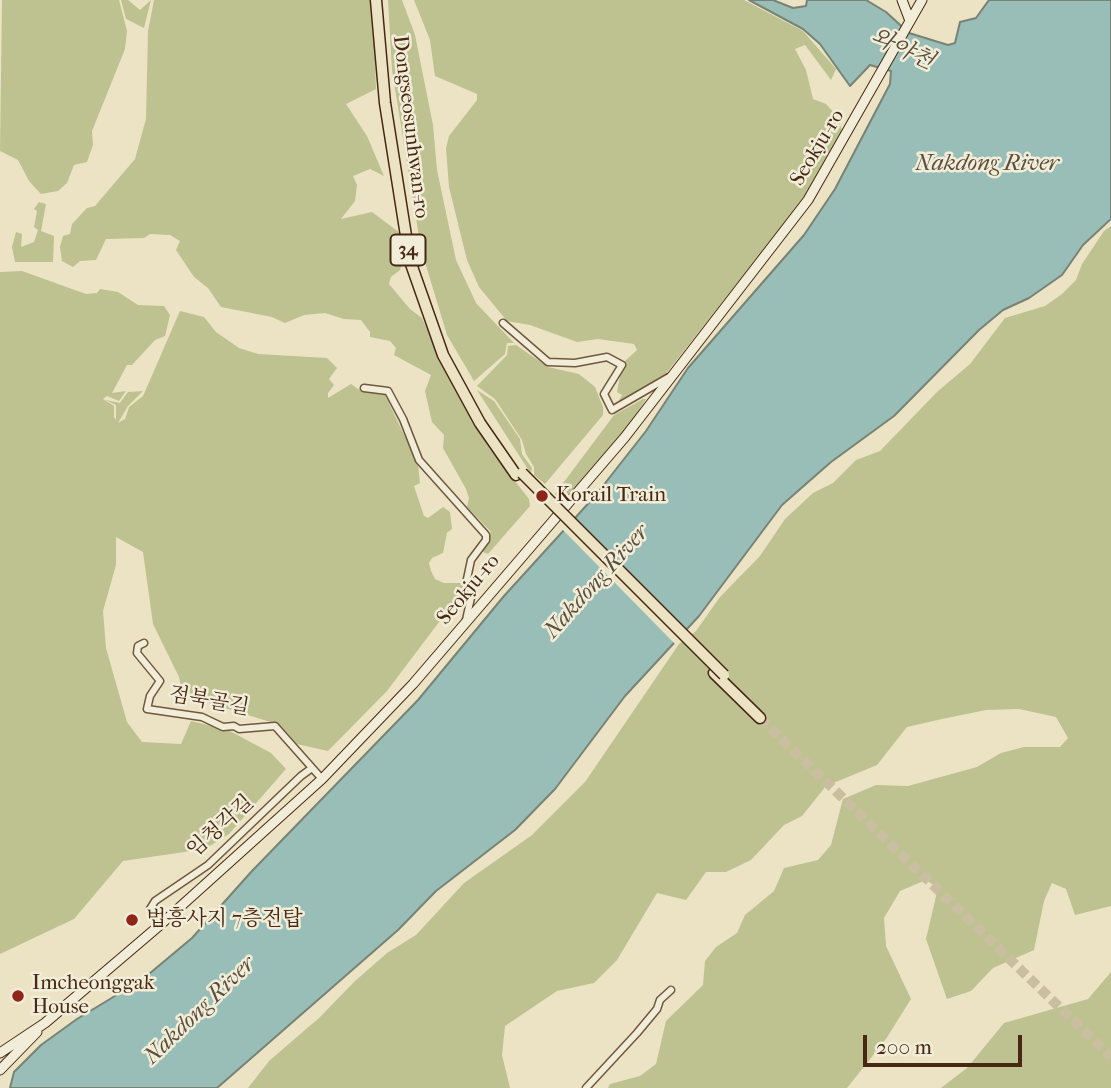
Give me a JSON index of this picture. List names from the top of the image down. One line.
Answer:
{"streets":{"highway":["Dongseosunhwan-ro","34"],"street":["Seokju-ro","점북골길","임청각길"]},"crossings":[["Seokju-ro","점북골길"],["Seokju-ro","임청각길"],["점북골길","임청각길"]],"water":["와야천","Nakdong River"],"places":["Korail Train","법흥사지 7층전탑","Imcheonggak House"],"scale_bar":"200 m"}
